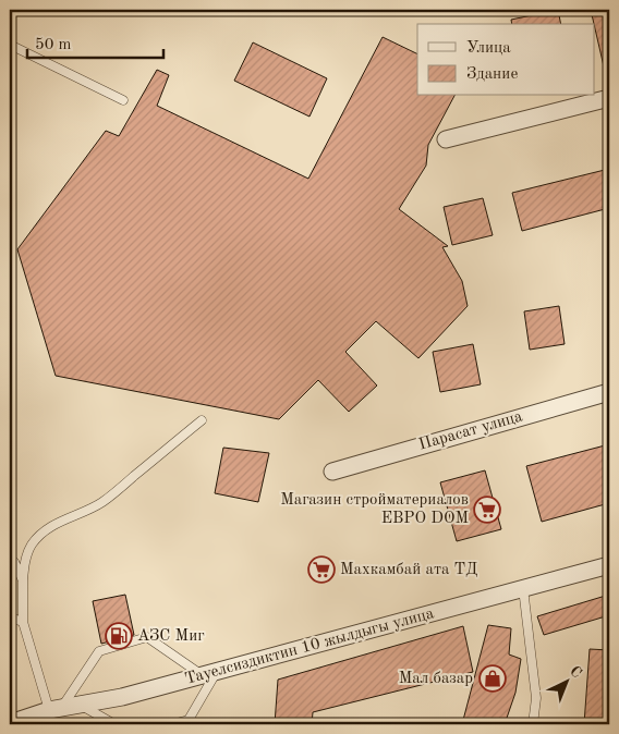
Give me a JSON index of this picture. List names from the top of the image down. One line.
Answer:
{"streets":{"street":["Парасат улица","Тауелсиздиктин 10 жылдыгы улица"]},"places":{"supermarket":["Магазин стройматериалов ЕВРО DOM","Махкамбай ата ТД"],"fuel station":["АЗС Миг"],"shop":["Мал базар"]},"legend":["Улица","Здание"],"scale_bar":"50 m","north":"top right"}
